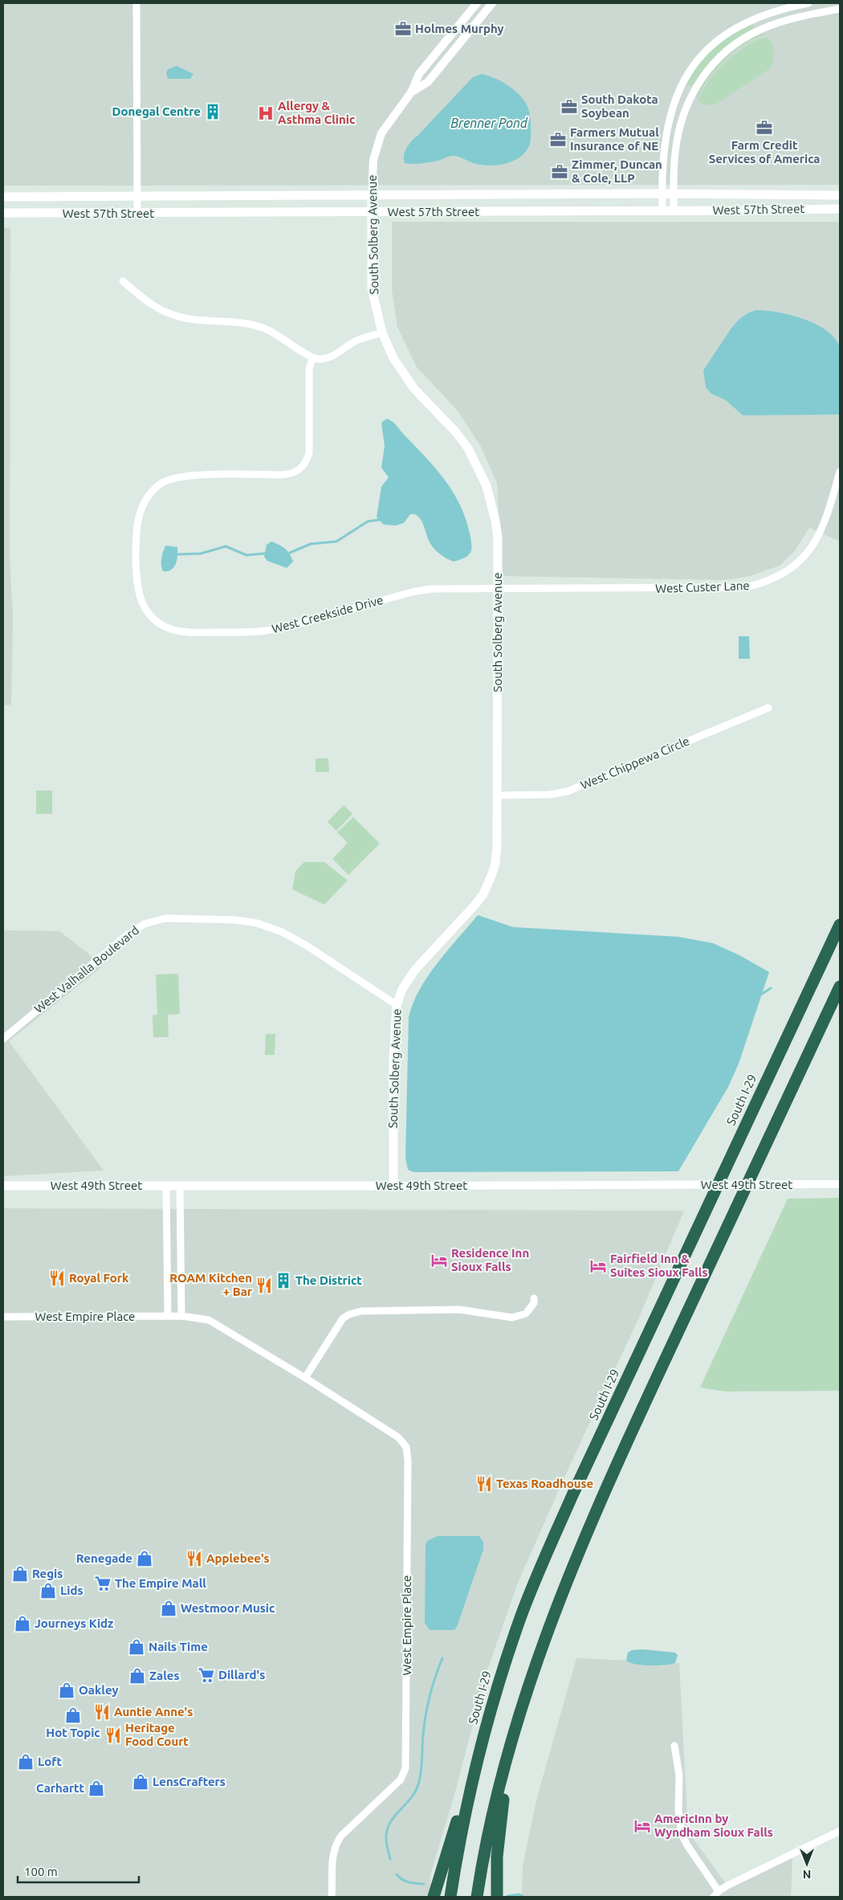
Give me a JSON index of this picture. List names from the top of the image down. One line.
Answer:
{"streets":{"highway":["South I-29"],"main road":["West 57th Street","South Solberg Avenue","West 49th Street"],"street":["West Custer Lane","West Creekside Drive","West Chippewa Circle","West Valhalla Boulevard","West Empire Place"]},"crossings":[["West 57th Street","South Solberg Avenue"],["South Solberg Avenue","West Custer Lane"],["South Solberg Avenue","West Creekside Drive"],["South Solberg Avenue","West Chippewa Circle"],["South Solberg Avenue","West Valhalla Boulevard"],["South Solberg Avenue","West 49th Street"],["West Custer Lane","West Creekside Drive"]],"water":["Brenner Pond"],"places":{"office":["Holmes Murphy","South Dakota Soybean","Farm Credit Services of America","Farmers Mutual Insurance of NE","Zimmer, Duncan & Cole, LLP"],"building":["Donegal Centre","The District"],"hospital":["Allergy & Asthma Clinic"],"hotel":["Residence Inn Sioux Falls","Fairfield Inn & Suites Sioux Falls","AmericInn by Wyndham Sioux Falls"],"restaurant":["Royal Fork","ROAM Kitchen + Bar","Texas Roadhouse","Applebee's","Auntie Anne's","Heritage Food Court"],"shop":["Renegade","Regis","Lids","Westmoor Music","Journeys Kidz","Nails Time","Zales","Oakley","Hot Topic","Loft","LensCrafters","Carhartt"],"supermarket":["The Empire Mall","Dillard's"]},"scale_bar":"100 m","north":"bottom"}
